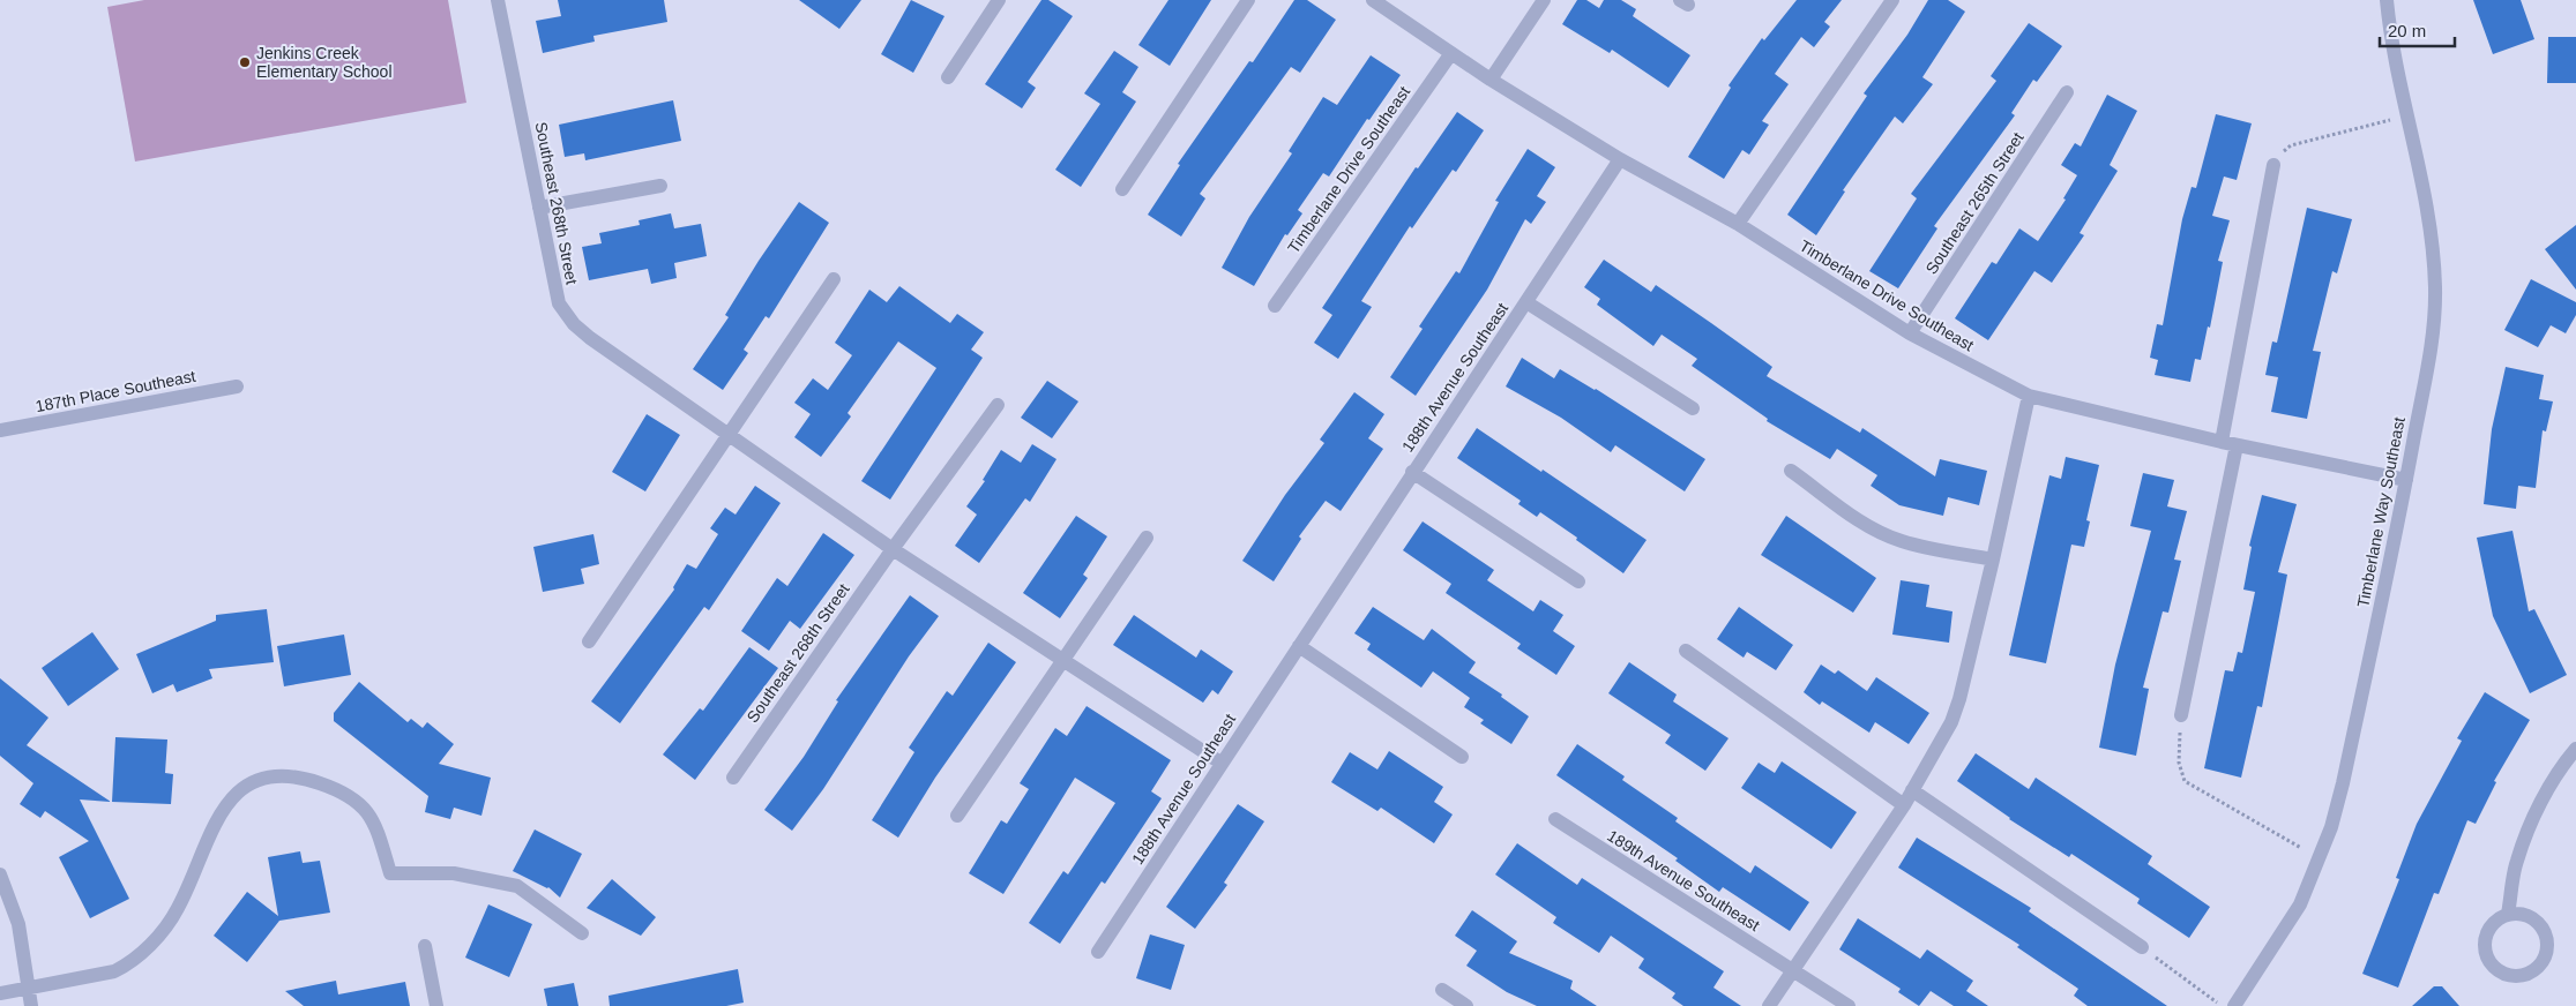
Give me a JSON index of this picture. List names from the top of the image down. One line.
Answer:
{"streets":{"street":["Timberlane Drive Southeast","Southeast 268th Street","Southeast 265th Street","188th Avenue Southeast","187th Place Southeast","Timberlane Way Southeast","189th Avenue Southeast"]},"crossings":[["Timberlane Drive Southeast","Southeast 265th Street"],["Timberlane Drive Southeast","188th Avenue Southeast"],["Timberlane Drive Southeast","Timberlane Way Southeast"],["Southeast 268th Street","188th Avenue Southeast"]],"places":["Jenkins Creek Elementary School"],"scale_bar":"20 m"}
